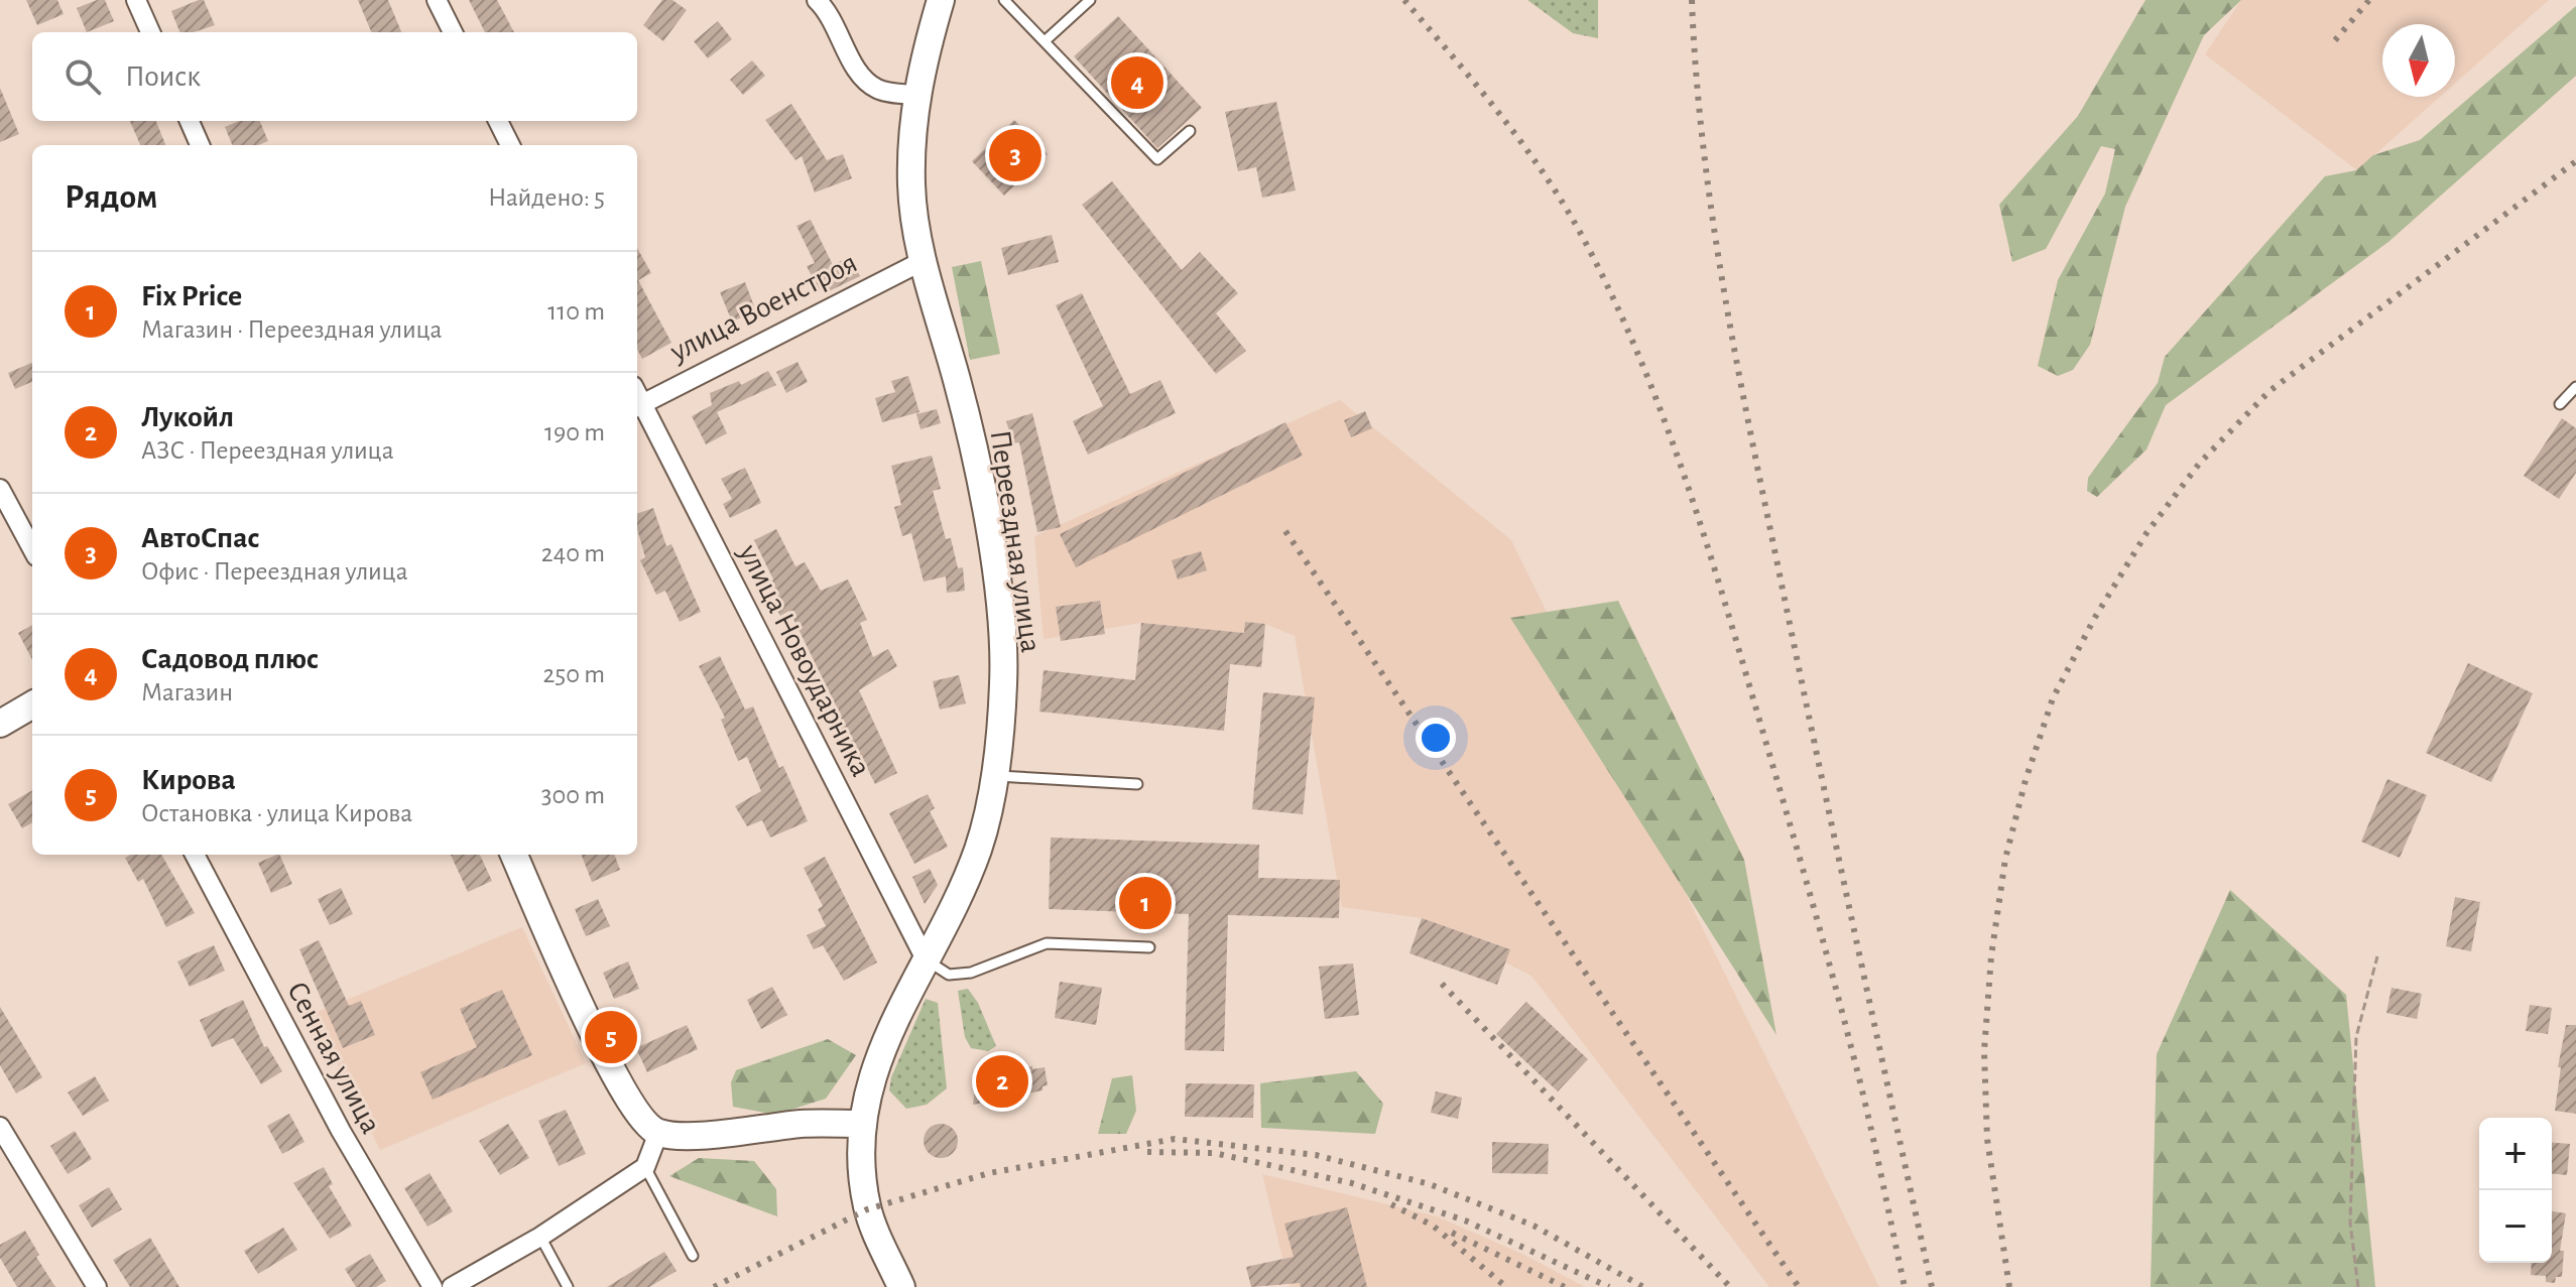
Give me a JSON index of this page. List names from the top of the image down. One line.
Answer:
{"streets":{"street":["улица Военстроя","Переездная улица","улица Новоударника","Сенная улица"]},"crossings":[["улица Военстроя","Переездная улица"],["улица Военстроя","улица Новоударника"],["Переездная улица","улица Новоударника"]],"north":"bottom","page":{"search":"Поиск","pins":["4","3","1","5","2"],"heading":["Рядом","Найдено: 5"],"list":[{"mark":"1","name":"Fix Price","note":"Магазин · Переездная улица","value":"110 m"},{"mark":"2","name":"Лукойл","note":"АЗС · Переездная улица","value":"190 m"},{"mark":"3","name":"АвтоСпас","note":"Офис · Переездная улица","value":"240 m"},{"mark":"4","name":"Садовод плюс","note":"Магазин","value":"250 m"},{"mark":"5","name":"Кирова","note":"Остановка · улица Кирова","value":"300 m"}],"map_buttons":["+","−"]}}
